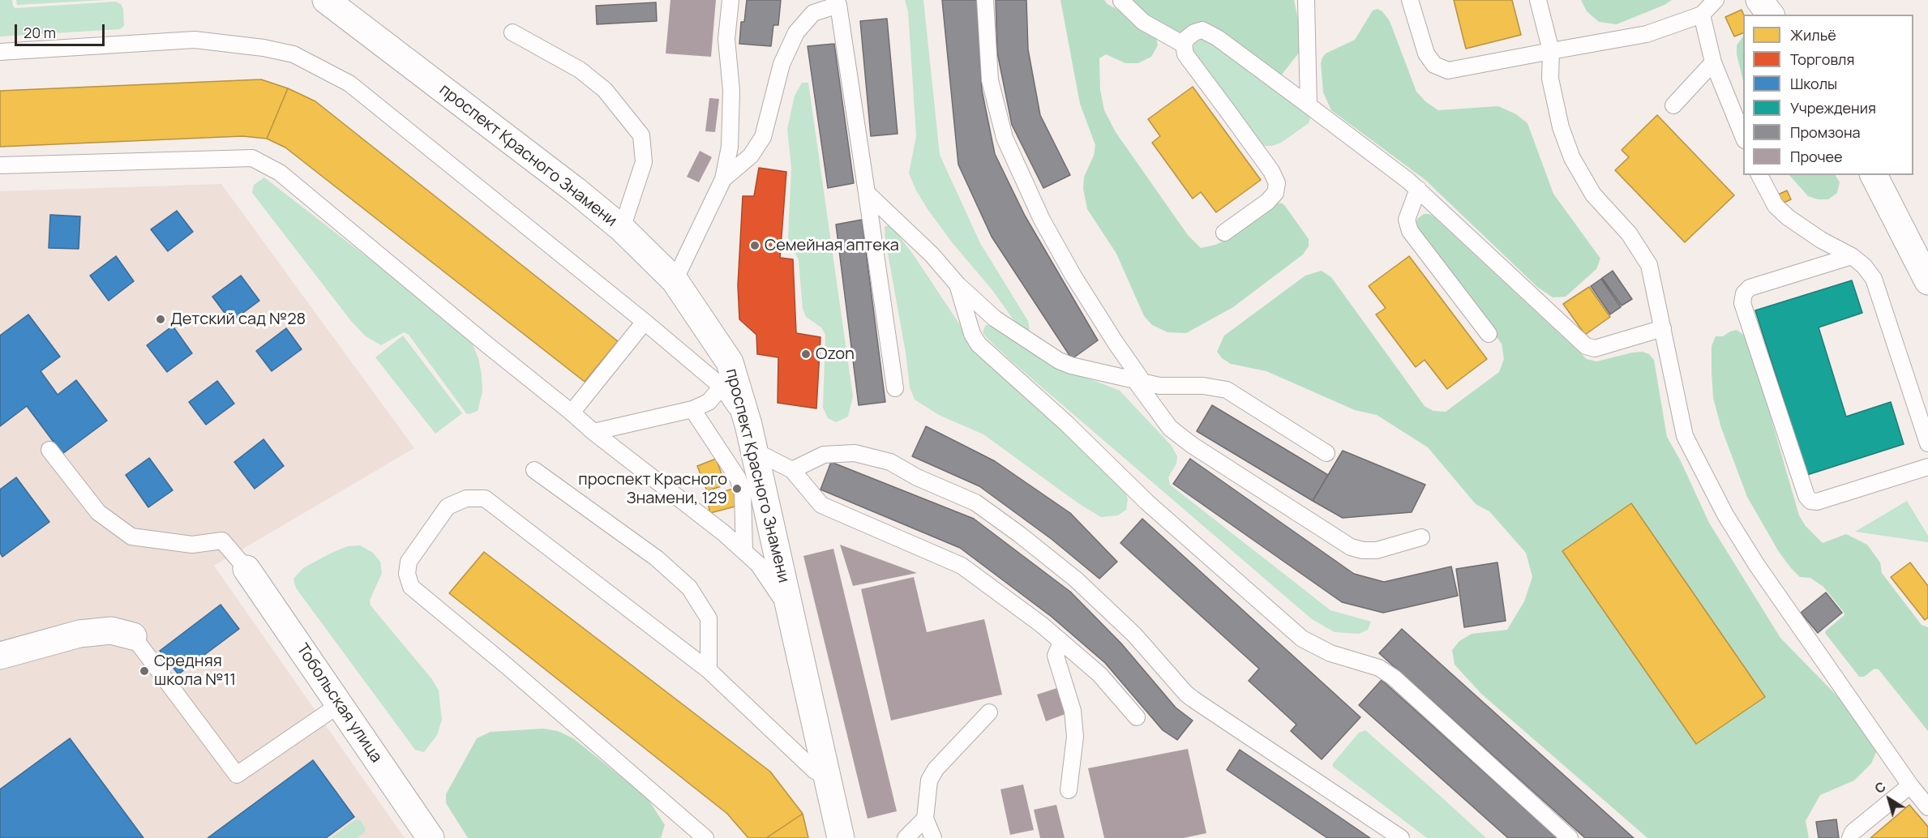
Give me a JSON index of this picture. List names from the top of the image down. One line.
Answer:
{"streets":{"main road":["проспект Красного Знамени","Тобольская улица"]},"places":["Семейная аптека","Детский сад №28","Ozon","проспект Красного Знамени, 129","Средняя школа №11"],"legend":["Жильё","Торговля","Школы","Учреждения","Промзона","Прочее"],"scale_bar":"20 m","north":"top left"}
